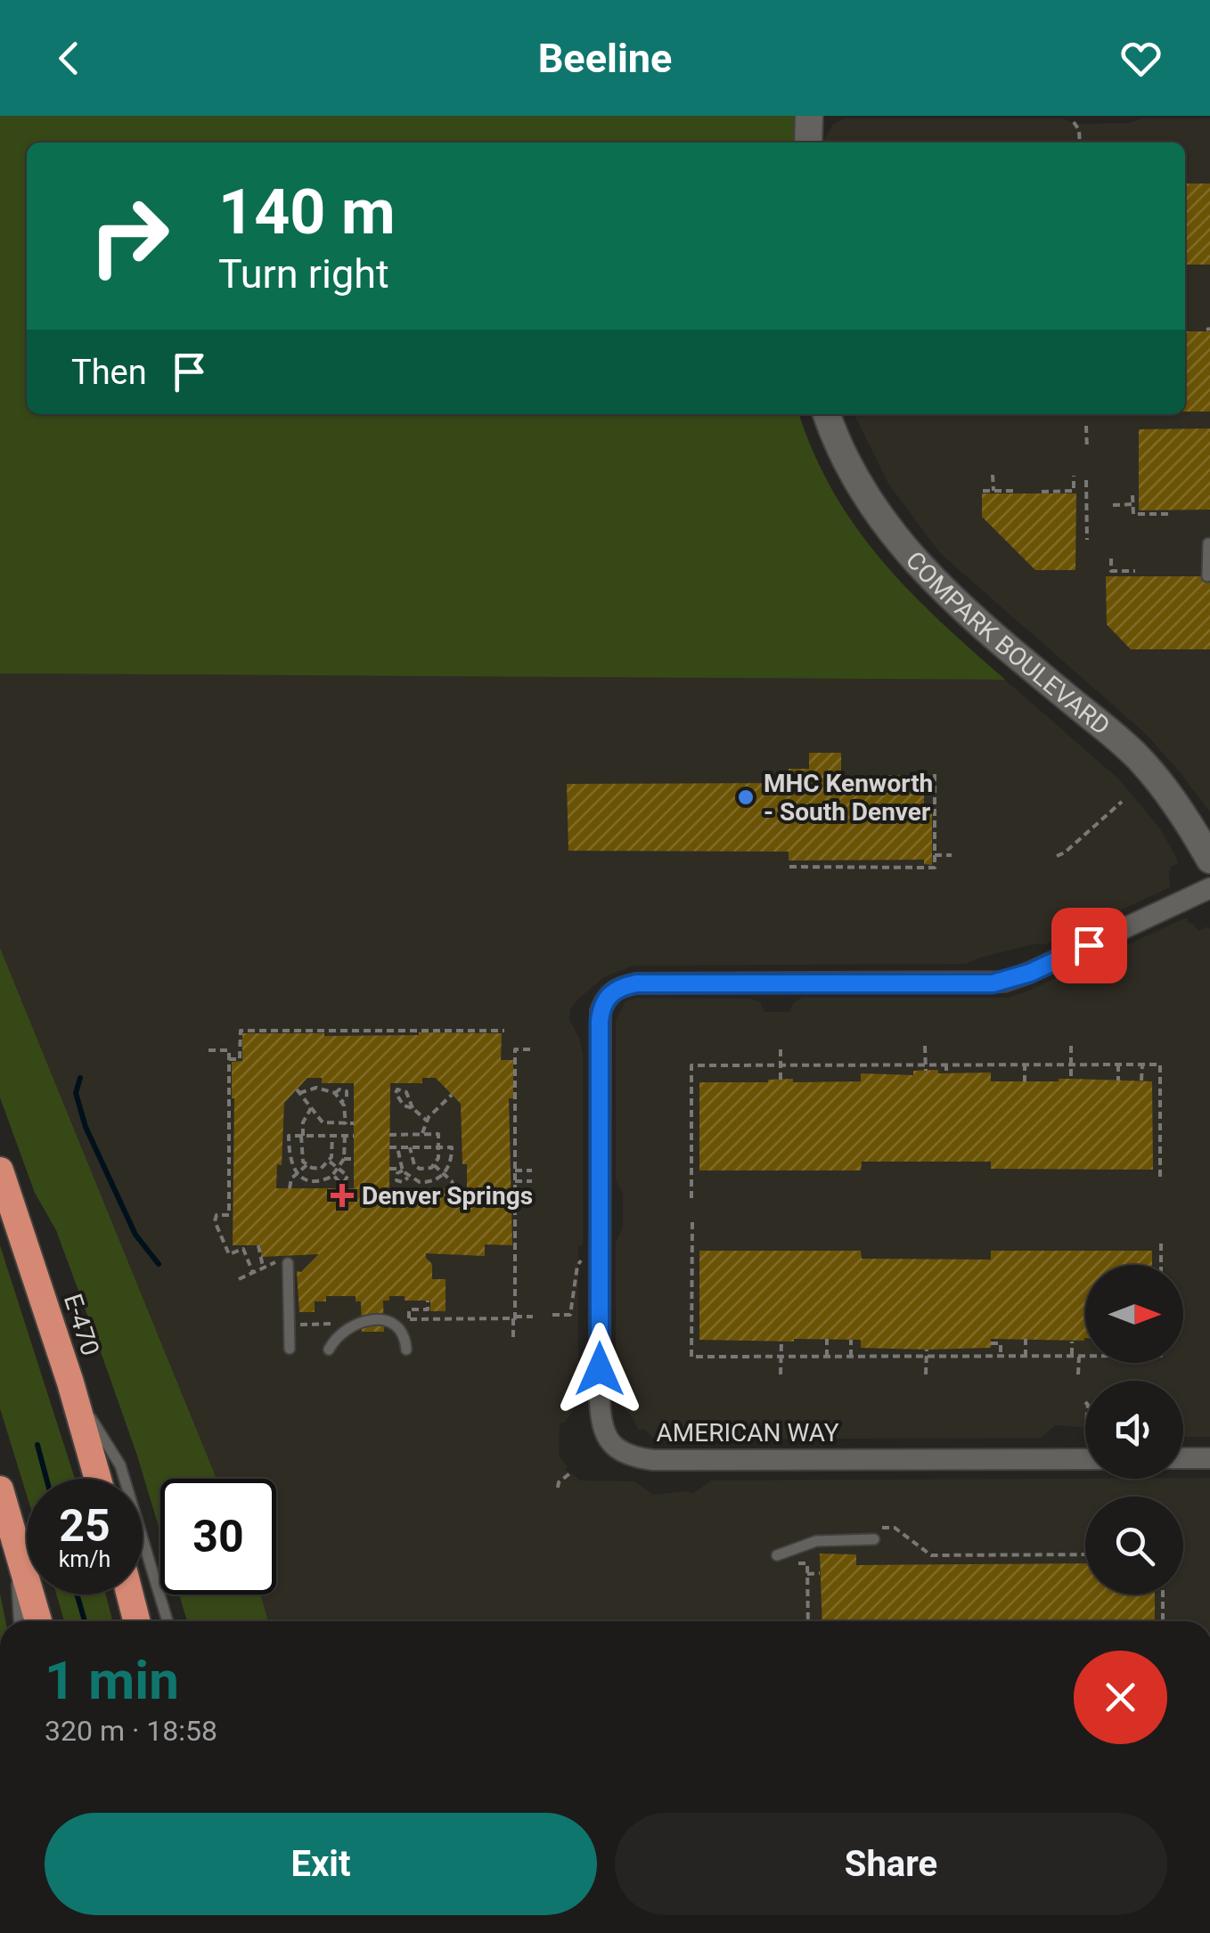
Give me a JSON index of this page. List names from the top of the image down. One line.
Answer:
{"streets":{"highway":["E-470"],"street":["COMPARK BOULEVARD","AMERICAN WAY"]},"places":{"other":["MHC Kenworth - South Denver"],"health":["Denver Springs"]},"north":"right","page":{"header":"Beeline","turn":["140 m","Turn right"],"then":"Then","speed":"25 km/h","limit":"30","heading":["1 min","320 m · 18:58"],"buttons":["Exit","Share"]}}
